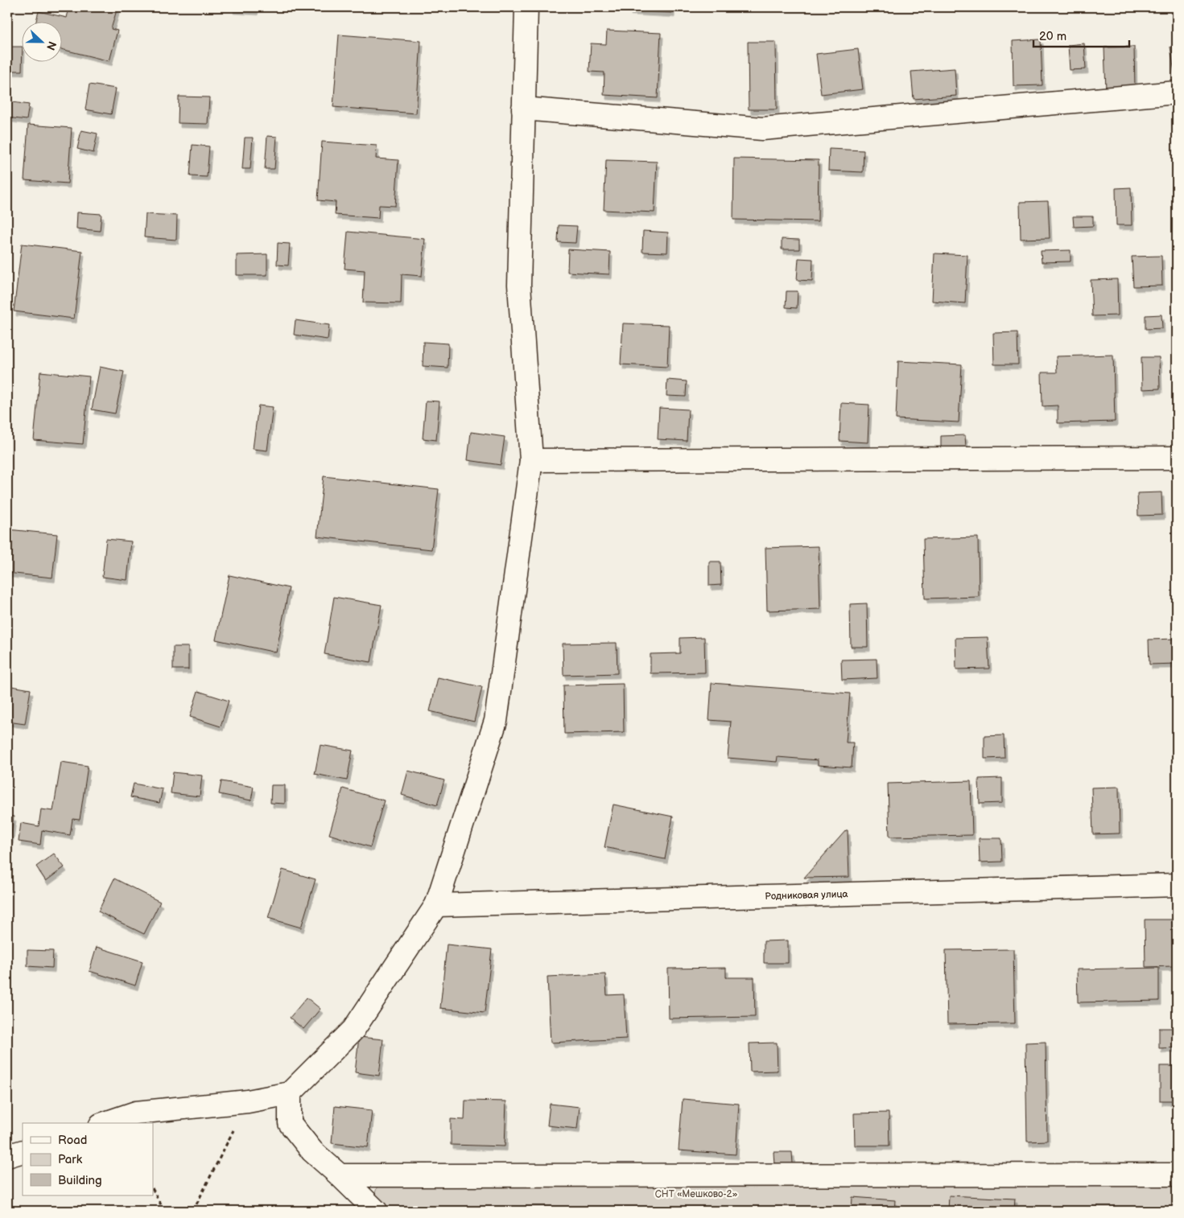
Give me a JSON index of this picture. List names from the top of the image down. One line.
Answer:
{"streets":{"street":["Родниковая улица"]},"parks":["СНТ «Мешково-2»"],"legend":["Road","Park","Building"],"scale_bar":"20 m","north":"right"}
